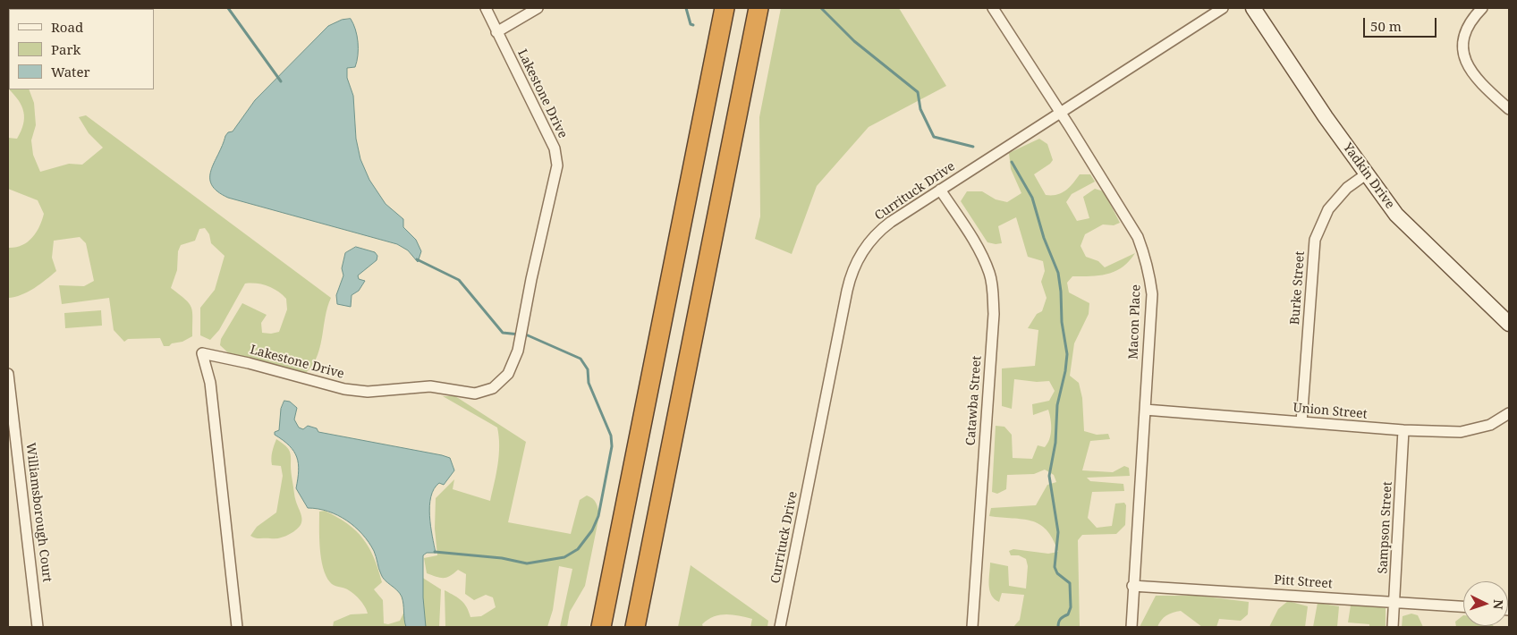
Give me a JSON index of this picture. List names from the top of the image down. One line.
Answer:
{"streets":{"street":["Lakestone Drive","Yadkin Drive","Currituck Drive","Burke Street","Macon Place","Catawba Street","Union Street","Williamsborough Court","Sampson Street","Pitt Street"]},"crossings":[["Yadkin Drive","Burke Street"],["Currituck Drive","Macon Place"],["Currituck Drive","Catawba Street"],["Burke Street","Union Street"],["Macon Place","Union Street"],["Macon Place","Pitt Street"],["Union Street","Sampson Street"],["Sampson Street","Pitt Street"]],"legend":["Road","Park","Water"],"scale_bar":"50 m","north":"right"}
